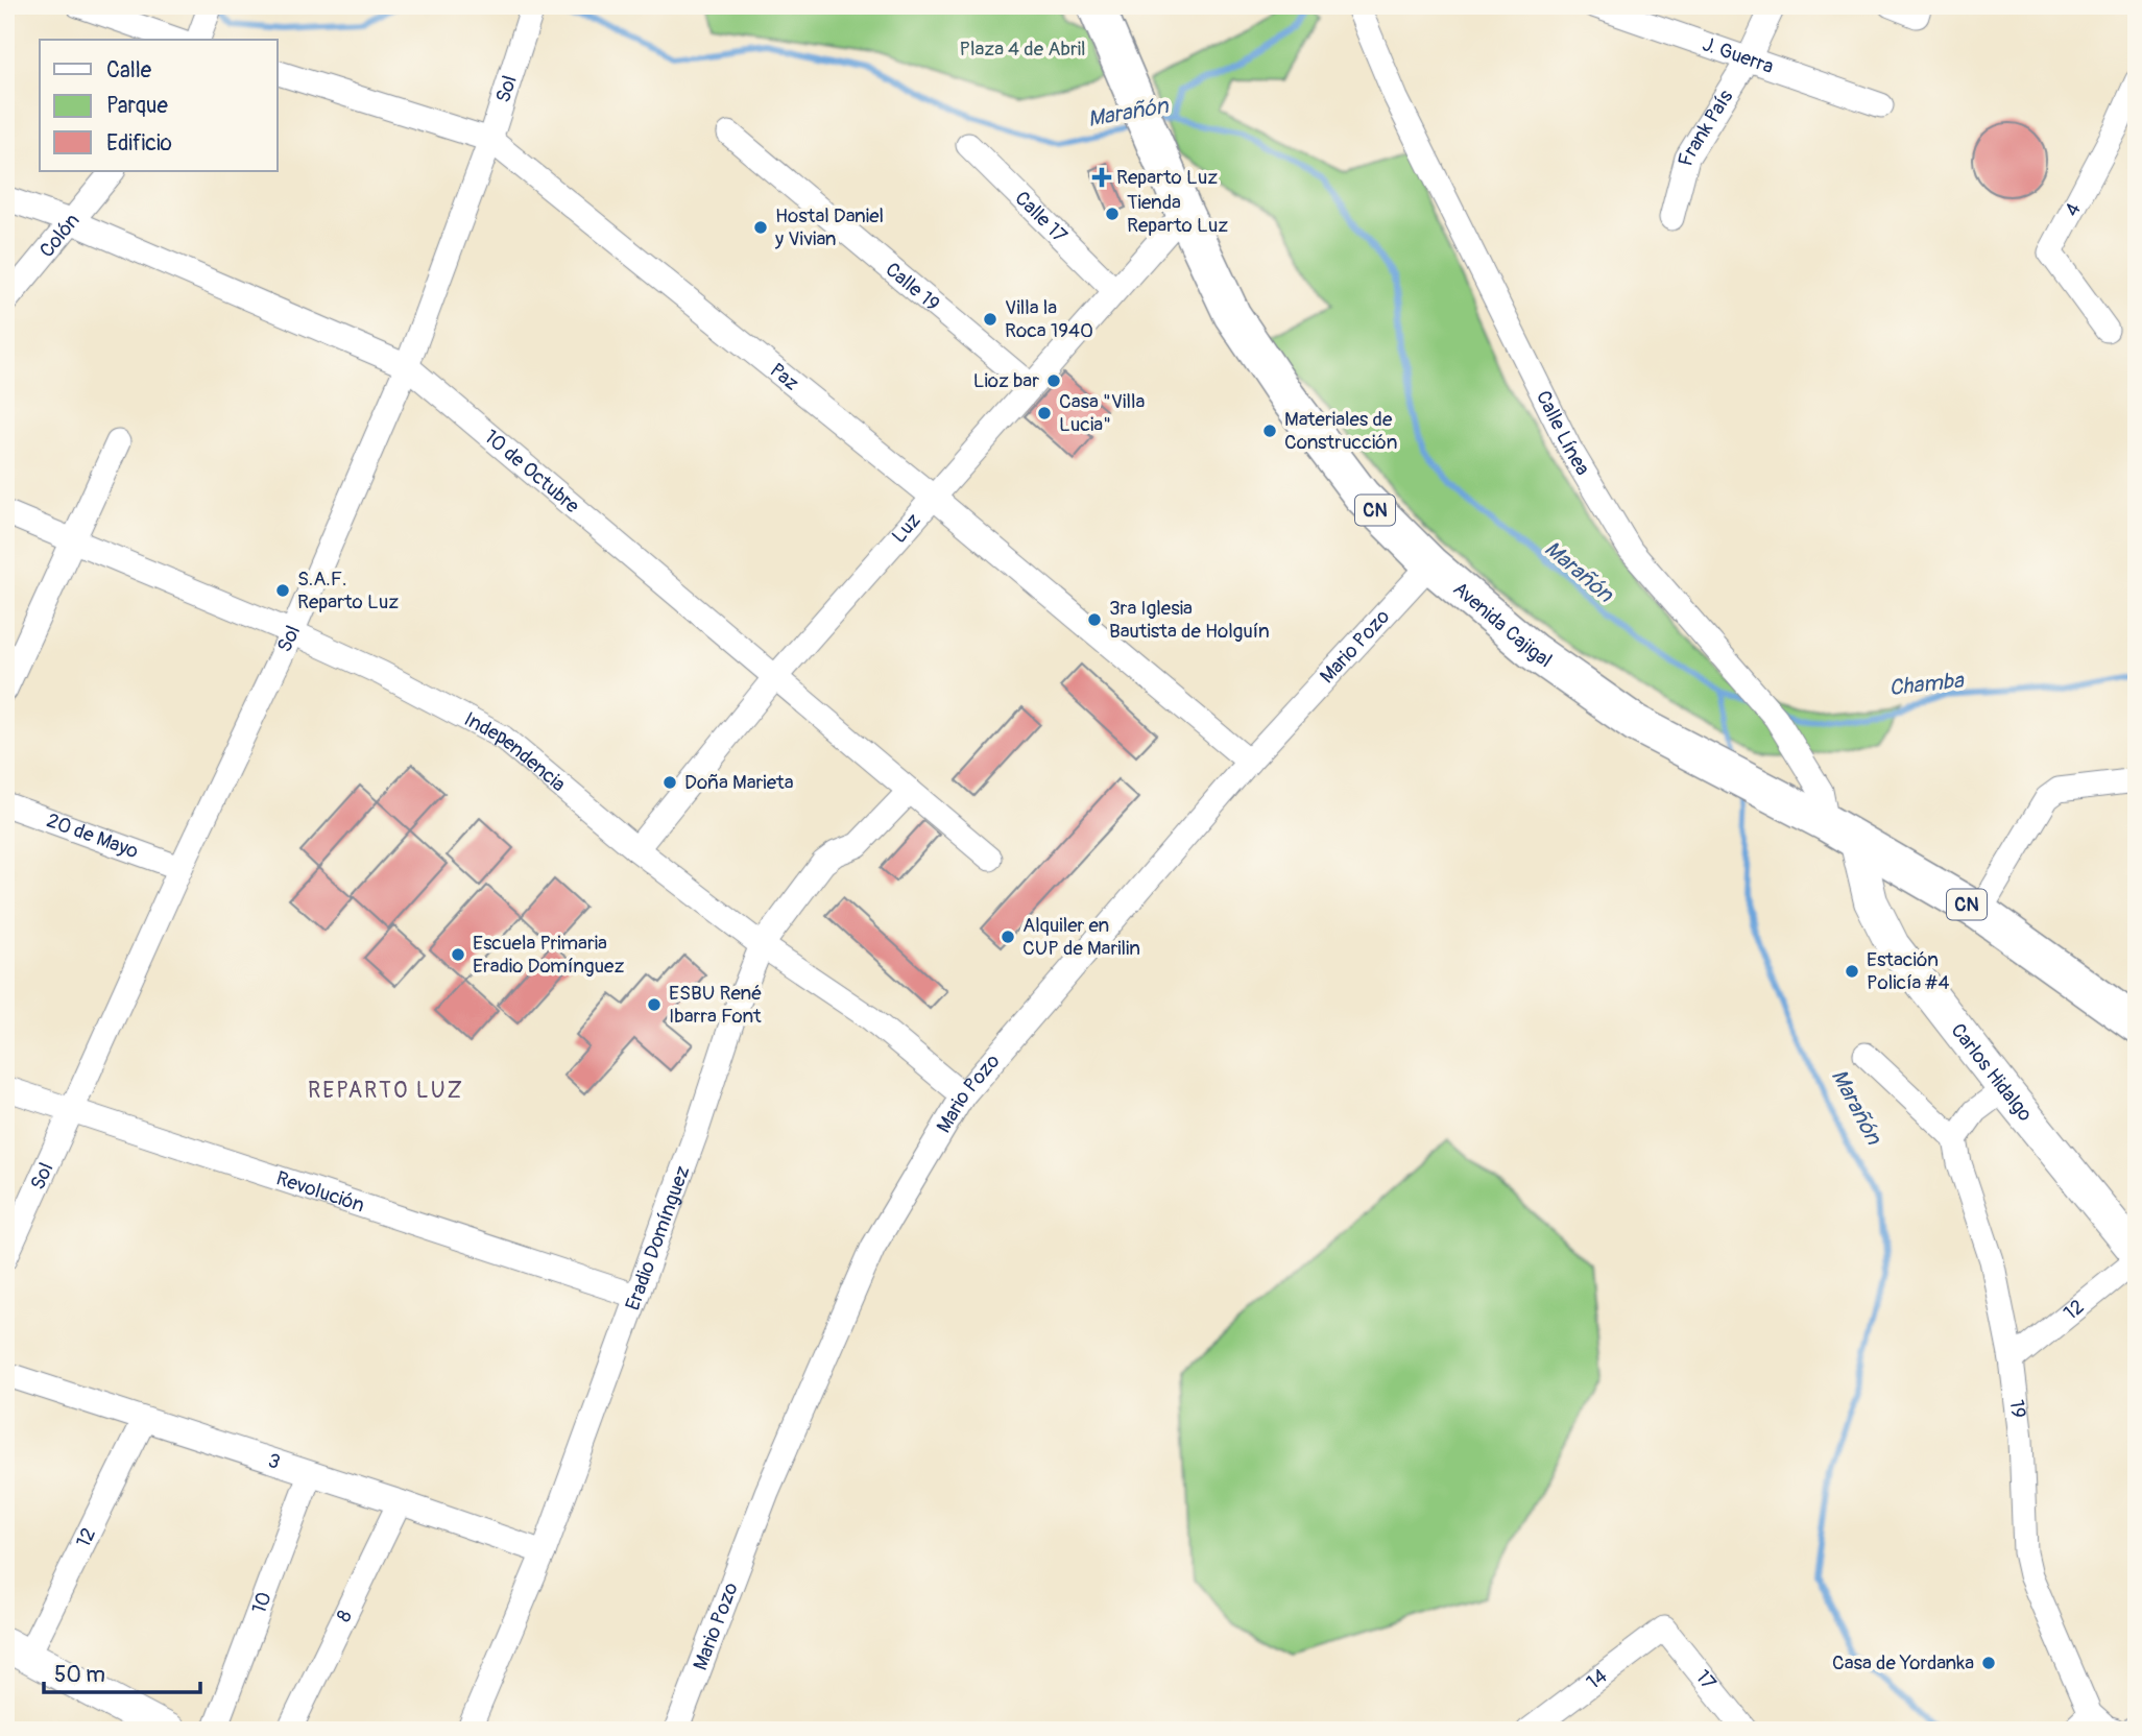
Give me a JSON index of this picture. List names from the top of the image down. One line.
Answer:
{"streets":{"main road":["CN","Avenida Cajigal"],"street":["J. Guerra","Sol","Frank País","4","Calle 17","Colón","Calle 19","Paz","Calle Línea","10 de Octubre","Luz","Mario Pozo","Independencia","20 de Mayo","Carlos Hidalgo","Revolución","Eradio Domínguez","12","19","3","10","8","14","17"]},"crossings":[["J. Guerra","Frank País"],["Sol","Paz"],["Sol","10 de Octubre"],["Sol","Independencia"],["Sol","20 de Mayo"],["Sol","Revolución"],["Calle 17","Luz"],["Colón","10 de Octubre"],["Calle 19","Luz"],["Paz","Luz"],["Paz","Mario Pozo"],["Calle Línea","Avenida Cajigal"],["Calle Línea","Carlos Hidalgo"],["10 de Octubre","Luz"],["10 de Octubre","Eradio Domínguez"],["Luz","Avenida Cajigal"],["Luz","Independencia"],["Avenida Cajigal","Mario Pozo"],["Avenida Cajigal","Carlos Hidalgo"],["Mario Pozo","Independencia"],["Independencia","Eradio Domínguez"],["Carlos Hidalgo","12"],["Revolución","Eradio Domínguez"],["Eradio Domínguez","3"],["12","19"],["12","3"],["3","10"],["3","8"],["14","17"]],"districts":["REPARTO LUZ"],"water":["Marañón","Chamba"],"parks":["Plaza 4 de Abril"],"places":{"health":["Reparto Luz"],"other":["Tienda Reparto Luz","Hostal Daniel y Vivian","Villa la Roca 1940","Lioz bar","Casa \"Villa Lucia\"","Materiales de Construcción","S.A.F. Reparto Luz","3ra Iglesia Bautista de Holguín","Doña Marieta","Alquiler en CUP de Marilin","Escuela Primaria Eradio Domínguez","Estación Policía #4","ESBU René Ibarra Font","Casa de Yordanka"]},"legend":["Calle","Parque","Edificio"],"scale_bar":"50 m"}
